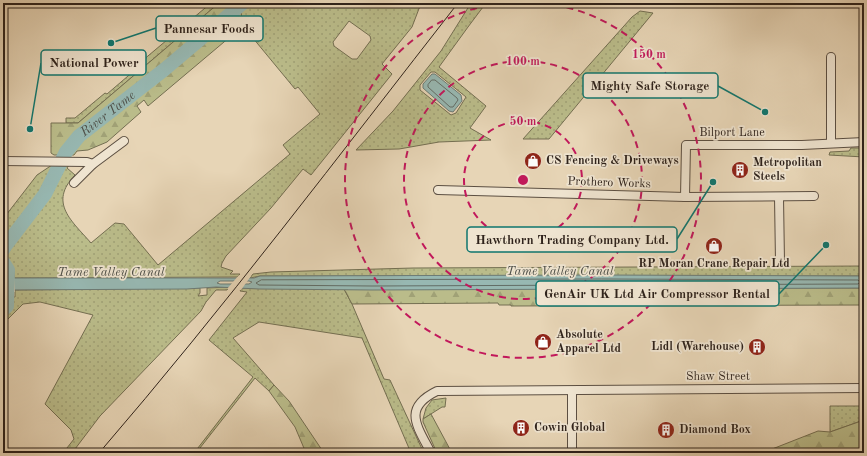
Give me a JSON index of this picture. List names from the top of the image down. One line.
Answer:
{"streets":{"street":["Bilport Lane","Prothero Works","Shaw Street"]},"crossings":[["Bilport Lane","Prothero Works"]],"water":["River Tame","Tame Valley Canal"],"places":{"other":["Pannesar Foods","Mighty Safe Storage","National Power","Hawthorn Trading Company Ltd.","GenAir UK Ltd Air Compressor Rental"],"shop":["CS Fencing & Driveways","RP Moran Crane Repair Ltd","Absolute Apparel Ltd"],"building":["Metropolitan Steels","Lidl (Warehouse)","Cowin Global","Diamond Box"]},"rings":["150 m","100 m","50 m"]}
